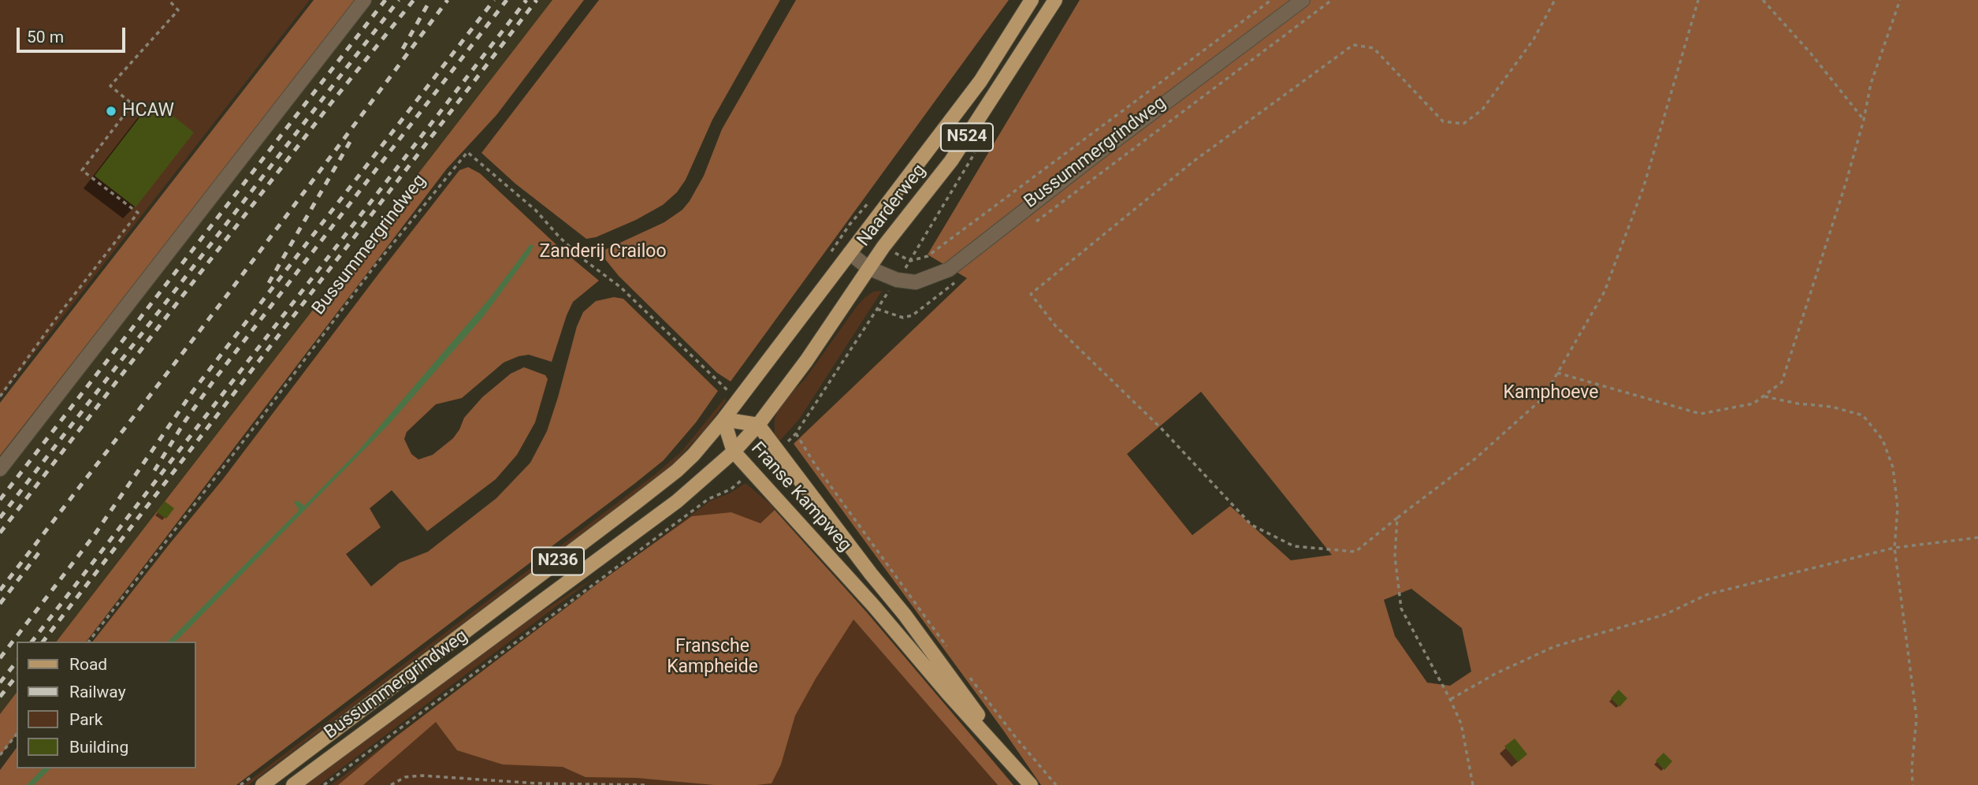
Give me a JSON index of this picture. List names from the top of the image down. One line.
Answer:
{"streets":{"main road":["N524","Bussummergrindweg","Naarderweg","Franse Kampweg","N236"]},"crossings":[["Bussummergrindweg","Naarderweg"],["Bussummergrindweg","Franse Kampweg"]],"parks":["Zanderij Crailoo","Kamphoeve","Fransche Kampheide"],"places":["HCAW"],"legend":["Road","Railway","Park","Building"],"scale_bar":"50 m"}
